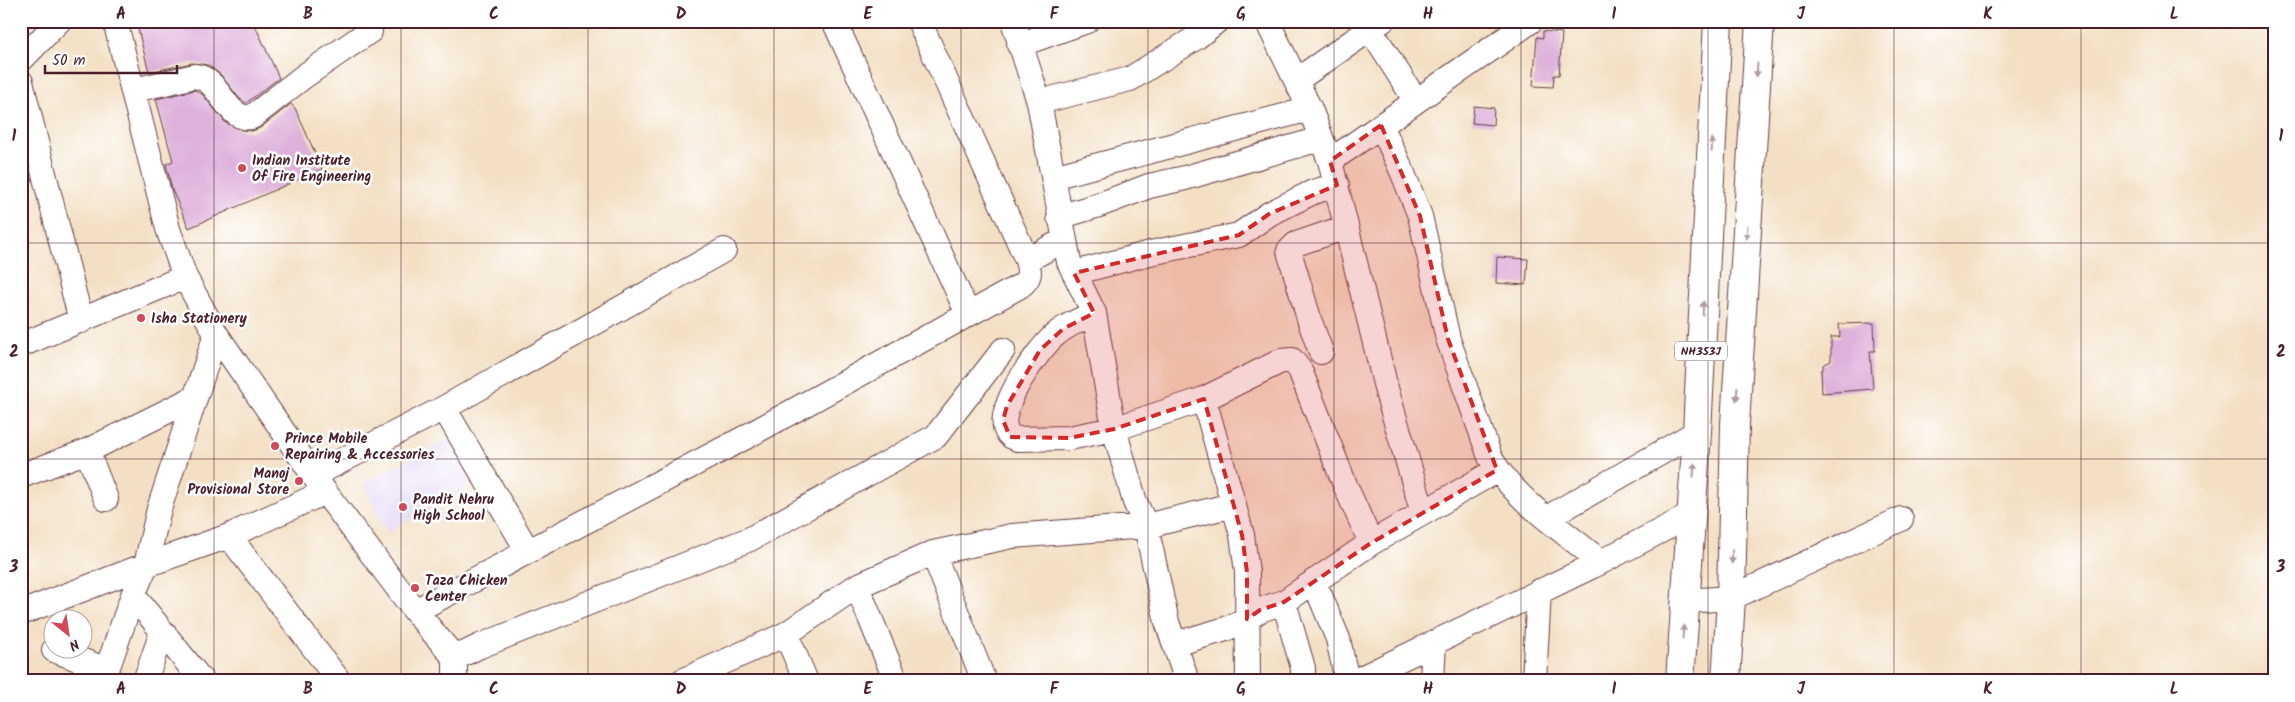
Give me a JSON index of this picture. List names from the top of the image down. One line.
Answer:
{"streets":{"highway":["NH353J"]},"places":["Indian Institute Of Fire Engineering","Isha Stationery","Prince Mobile Repairing & Accessories","Manoj Provisional Store","Pandit Nehru High School","Taza Chicken Center"],"scale_bar":"50 m","north":"bottom right","grid":{"columns":["A","B","C","D","E","F","G","H","I","J","K","L"],"rows":["1","2","3"]}}
